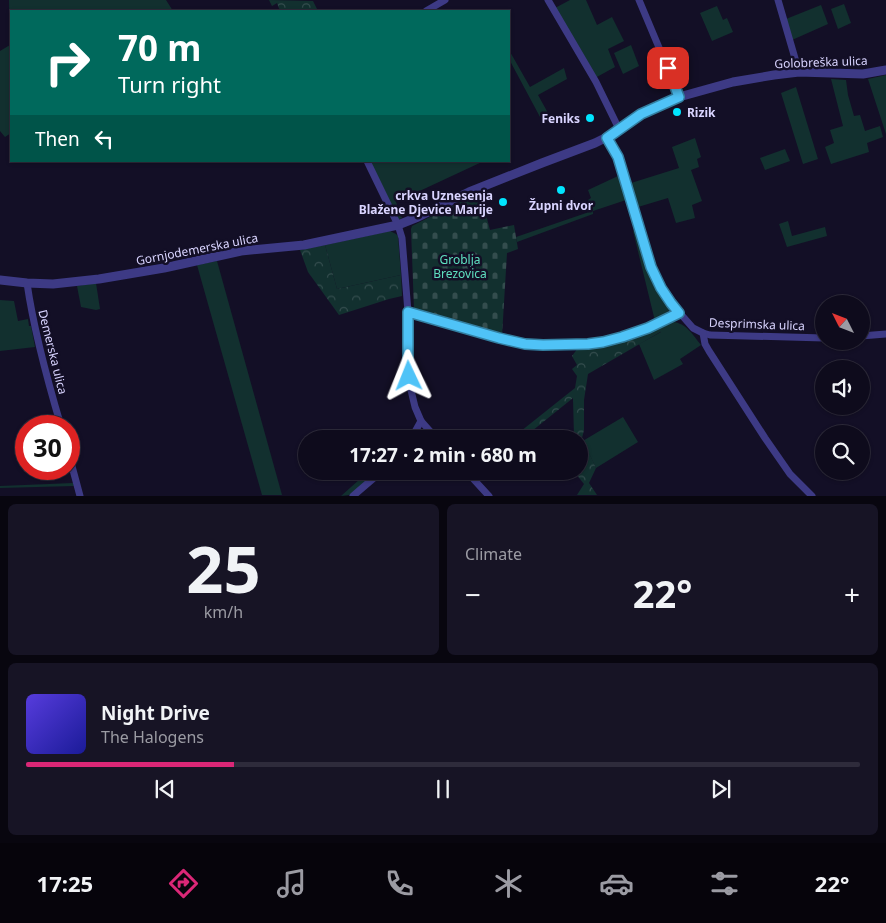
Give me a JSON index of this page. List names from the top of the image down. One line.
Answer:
{"streets":{"street":["Golobreška ulica","Gornjodemerska ulica","Desprimska ulica","Demerska ulica"]},"crossings":[["Golobreška ulica","Gornjodemerska ulica"],["Golobreška ulica","Desprimska ulica"],["Gornjodemerska ulica","Demerska ulica"]],"parks":["Groblja Brezovica"],"places":["Rizik","Feniks","Župni dvor","crkva Uznesenja Blažene Djevice Marije"],"north":"top left","page":{"turn":["70 m","Turn right"],"then":"Then","limit":"30","trip":"17:27 · 2 min · 680 m","tile":[["25","km/h"],"Climate"],"heat":["−","22°","+"],"song":["Night Drive","The Halogens"],"tabs":["17:25","22°"]}}
